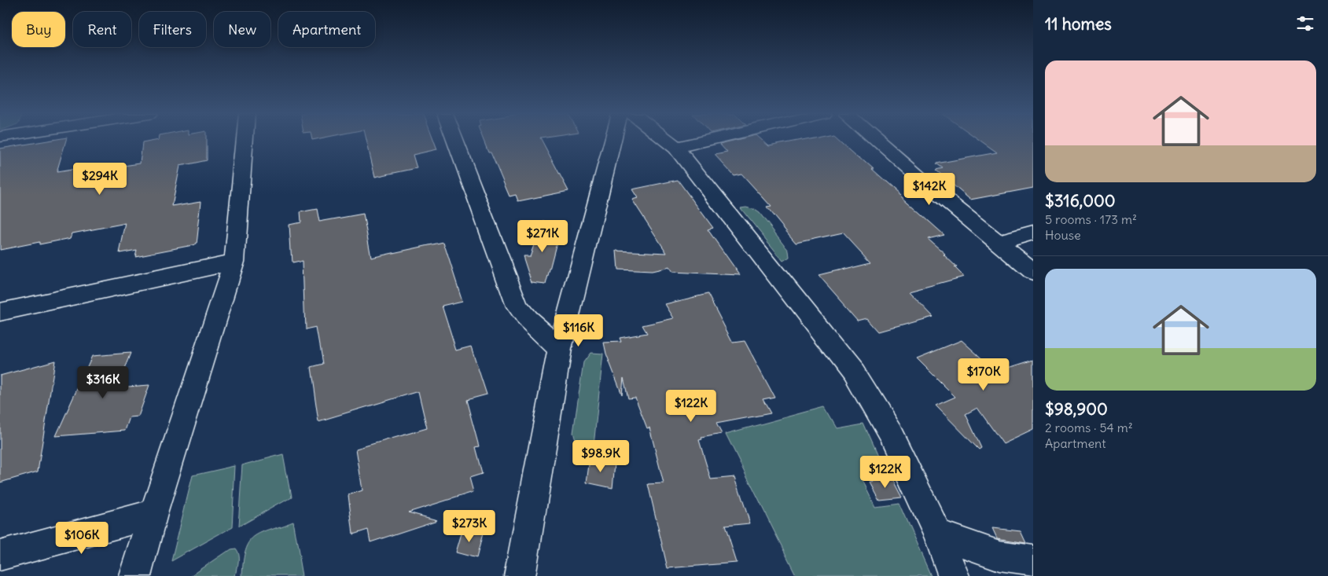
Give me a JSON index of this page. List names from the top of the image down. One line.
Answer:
{"page":{"heading":"11 homes","chip":["Buy","Rent","Filters","New","Apartment"],"list":[{"name":"$316,000","note":"5 rooms · 173 m² · House"},{"name":"$98,900","note":"2 rooms · 54 m² · Apartment"}],"price":["$294K","$142K","$271K","$116K","$170K","$316K","$122K","$98.9K","$122K","$273K","$106K"]}}
